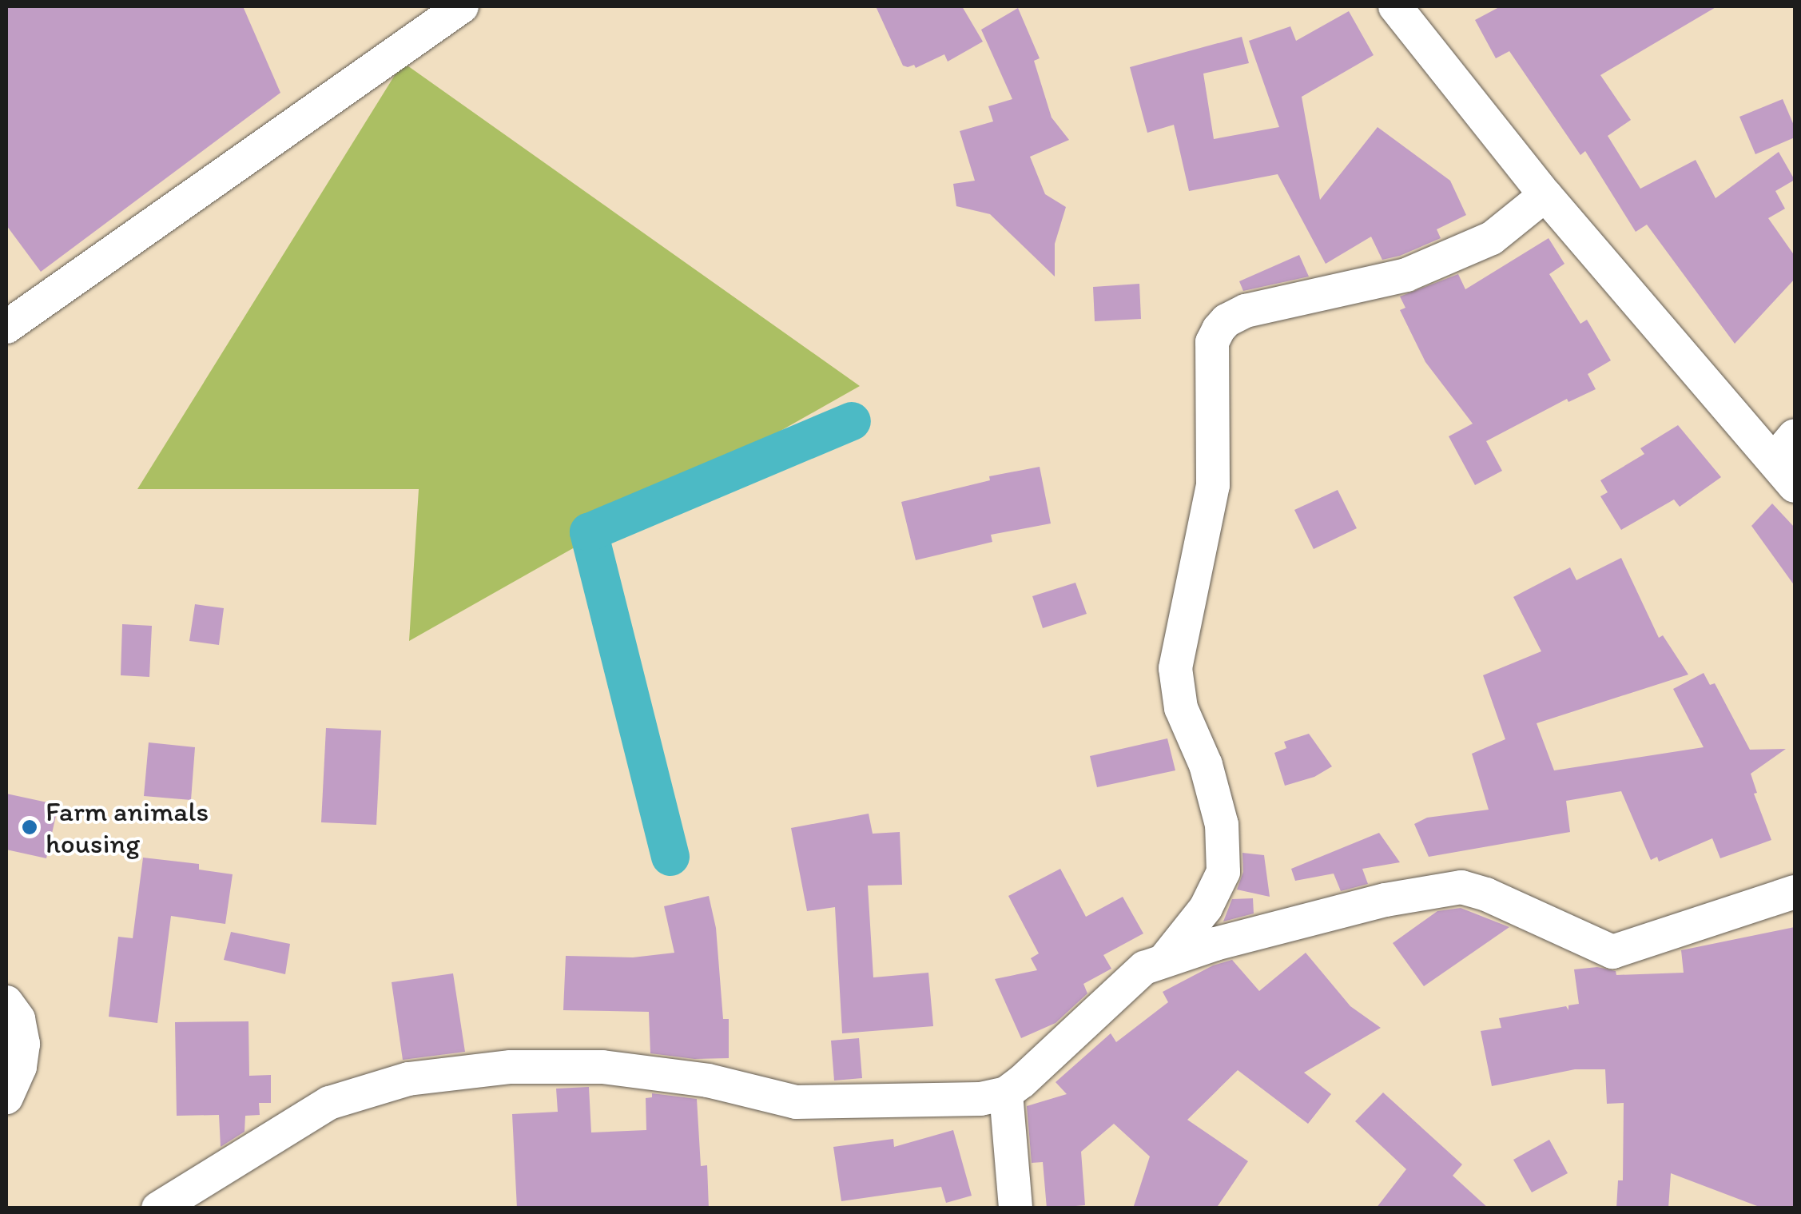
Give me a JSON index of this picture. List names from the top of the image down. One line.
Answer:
{"places":["Farm animals housing"]}
